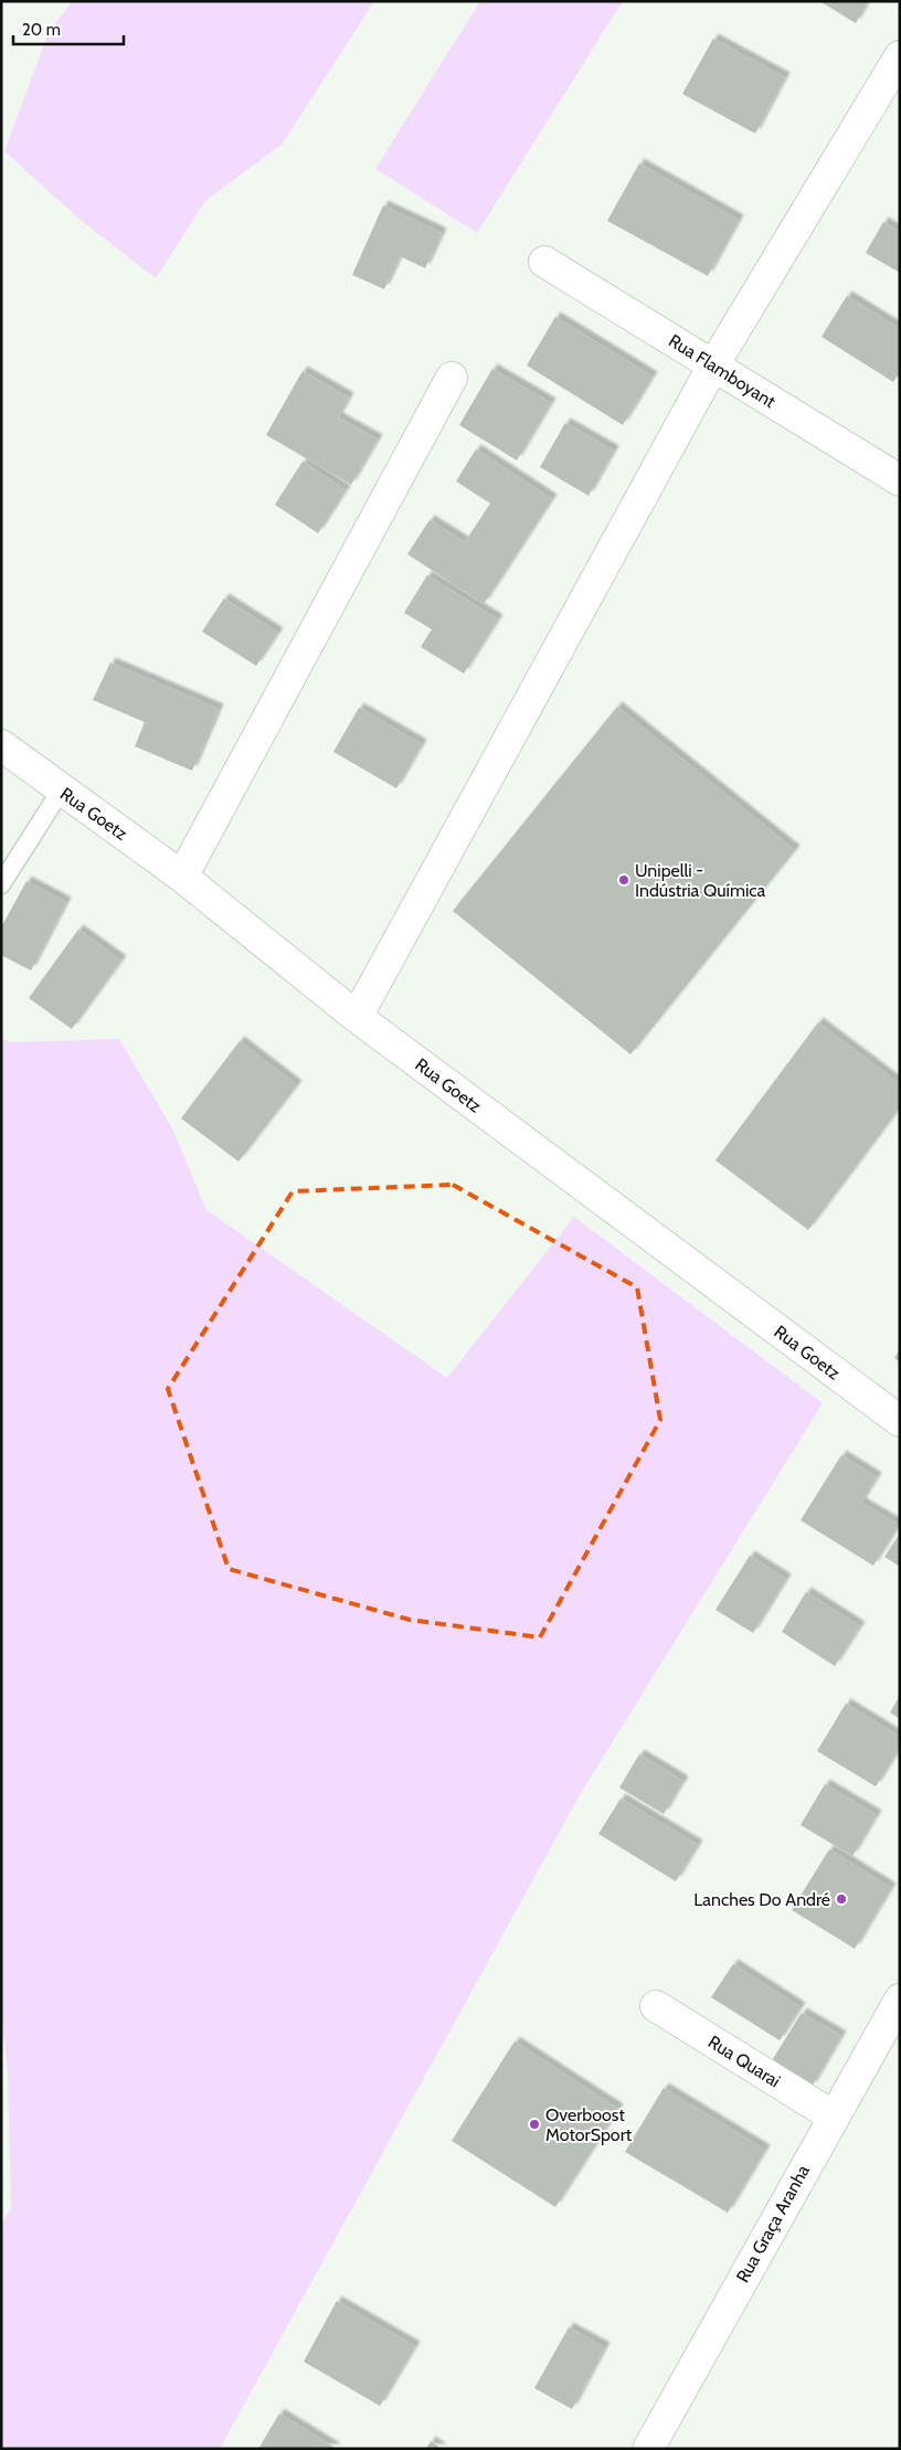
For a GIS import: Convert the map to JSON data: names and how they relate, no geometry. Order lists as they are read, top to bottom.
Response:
{
  "streets": {
    "street": [
      "Rua Flamboyant",
      "Rua Goetz",
      "Rua Quarai",
      "Rua Graça Aranha"
    ]
  },
  "crossings": [
    ["Rua Quarai", "Rua Graça Aranha"]
  ],
  "places": ["Unipelli - Indústria Química", "Lanches Do André", "Overboost MotorSport"],
  "scale_bar": "20 m"
}
